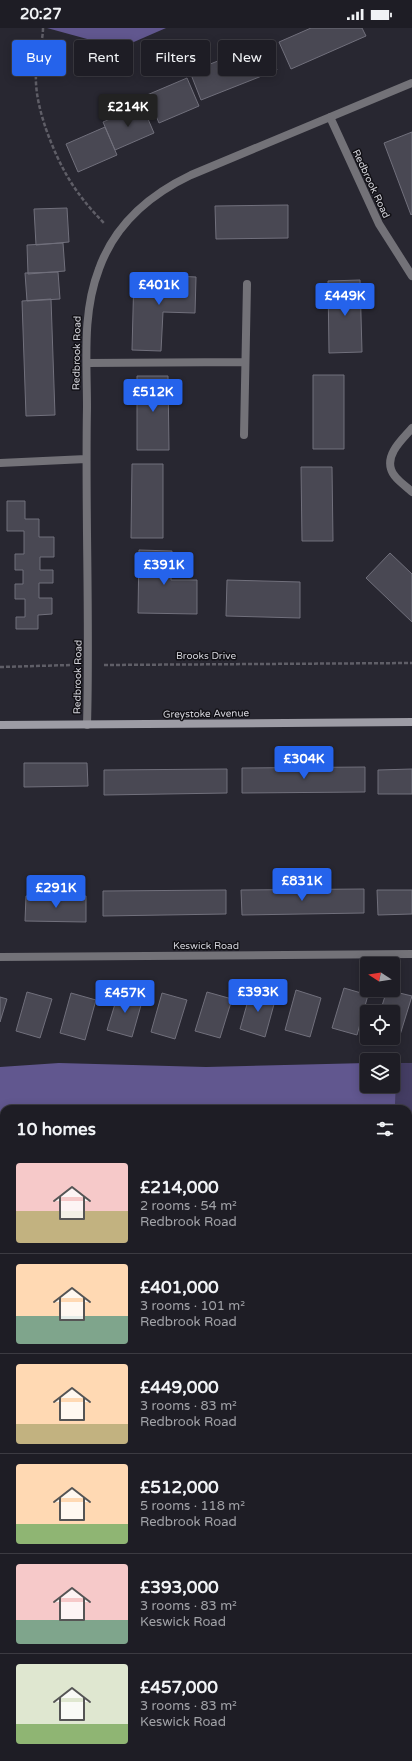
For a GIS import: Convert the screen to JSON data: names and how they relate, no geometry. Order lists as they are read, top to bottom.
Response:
{
  "streets": {
    "street": ["Redbrook Road", "Greystoke Avenue", "Keswick Road"],
    "path": ["Brooks Drive"]
  },
  "crossings": [
    ["Redbrook Road", "Brooks Drive"],
    ["Redbrook Road", "Greystoke Avenue"]
  ],
  "north": "left",
  "page": {
    "status": "20:27",
    "chip": [
      "Buy",
      "Rent",
      "Filters",
      "New"
    ],
    "price": [
      "£214K",
      "£401K",
      "£449K",
      "£512K",
      "£391K",
      "£304K",
      "£831K",
      "£291K",
      "£393K",
      "£457K"
    ],
    "heading": "10 homes",
    "list": [
      {
        "name": "£214,000",
        "note": "2 rooms · 54 m² · Redbrook Road"
      },
      {
        "name": "£401,000",
        "note": "3 rooms · 101 m² · Redbrook Road"
      },
      {
        "name": "£449,000",
        "note": "3 rooms · 83 m² · Redbrook Road"
      },
      {
        "name": "£512,000",
        "note": "5 rooms · 118 m² · Redbrook Road"
      },
      {
        "name": "£393,000",
        "note": "3 rooms · 83 m² · Keswick Road"
      },
      {
        "name": "£457,000",
        "note": "3 rooms · 83 m² · Keswick Road"
      }
    ]
  }
}
